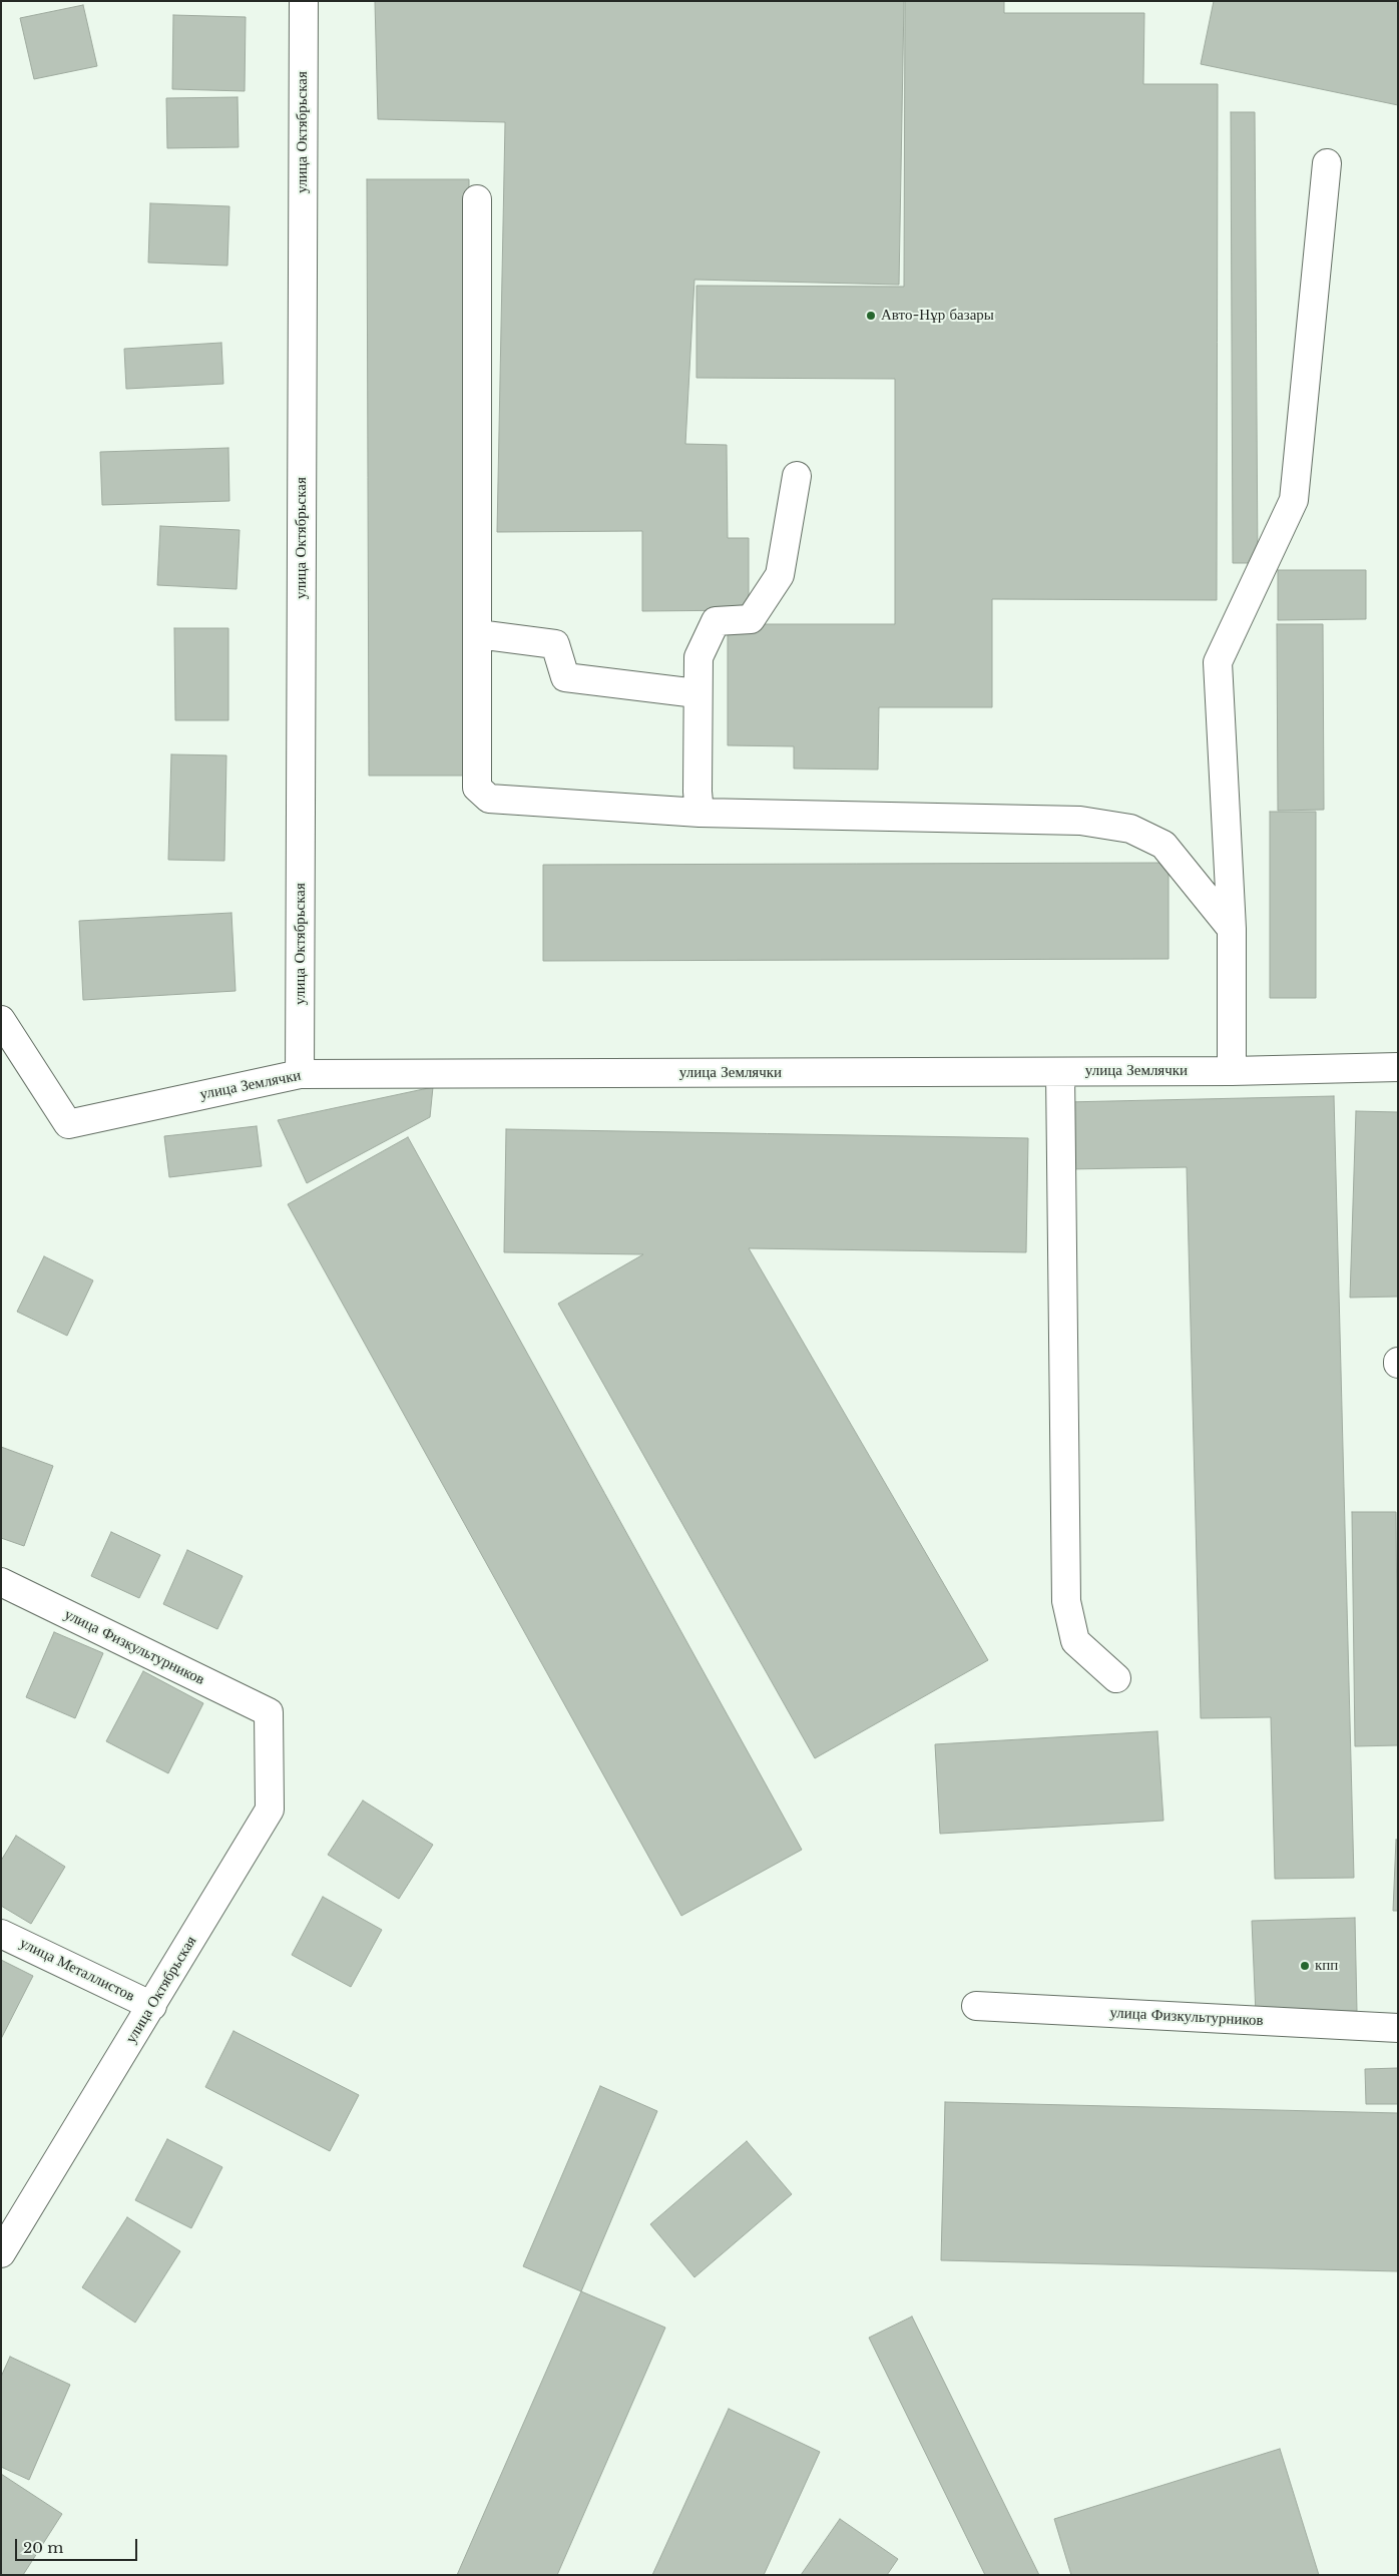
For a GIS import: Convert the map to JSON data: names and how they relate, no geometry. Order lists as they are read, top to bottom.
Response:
{
  "streets": {
    "street": [
      "улица Октябрьская",
      "улица Землячки",
      "улица Физкультурников",
      "улица Металлистов"
    ]
  },
  "crossings": [
    ["улица Октябрьская", "улица Землячки"],
    ["улица Октябрьская", "улица Физкультурников"],
    ["улица Октябрьская", "улица Металлистов"]
  ],
  "places": ["Авто-Нұр базары", "кпп"],
  "scale_bar": "20 m"
}
